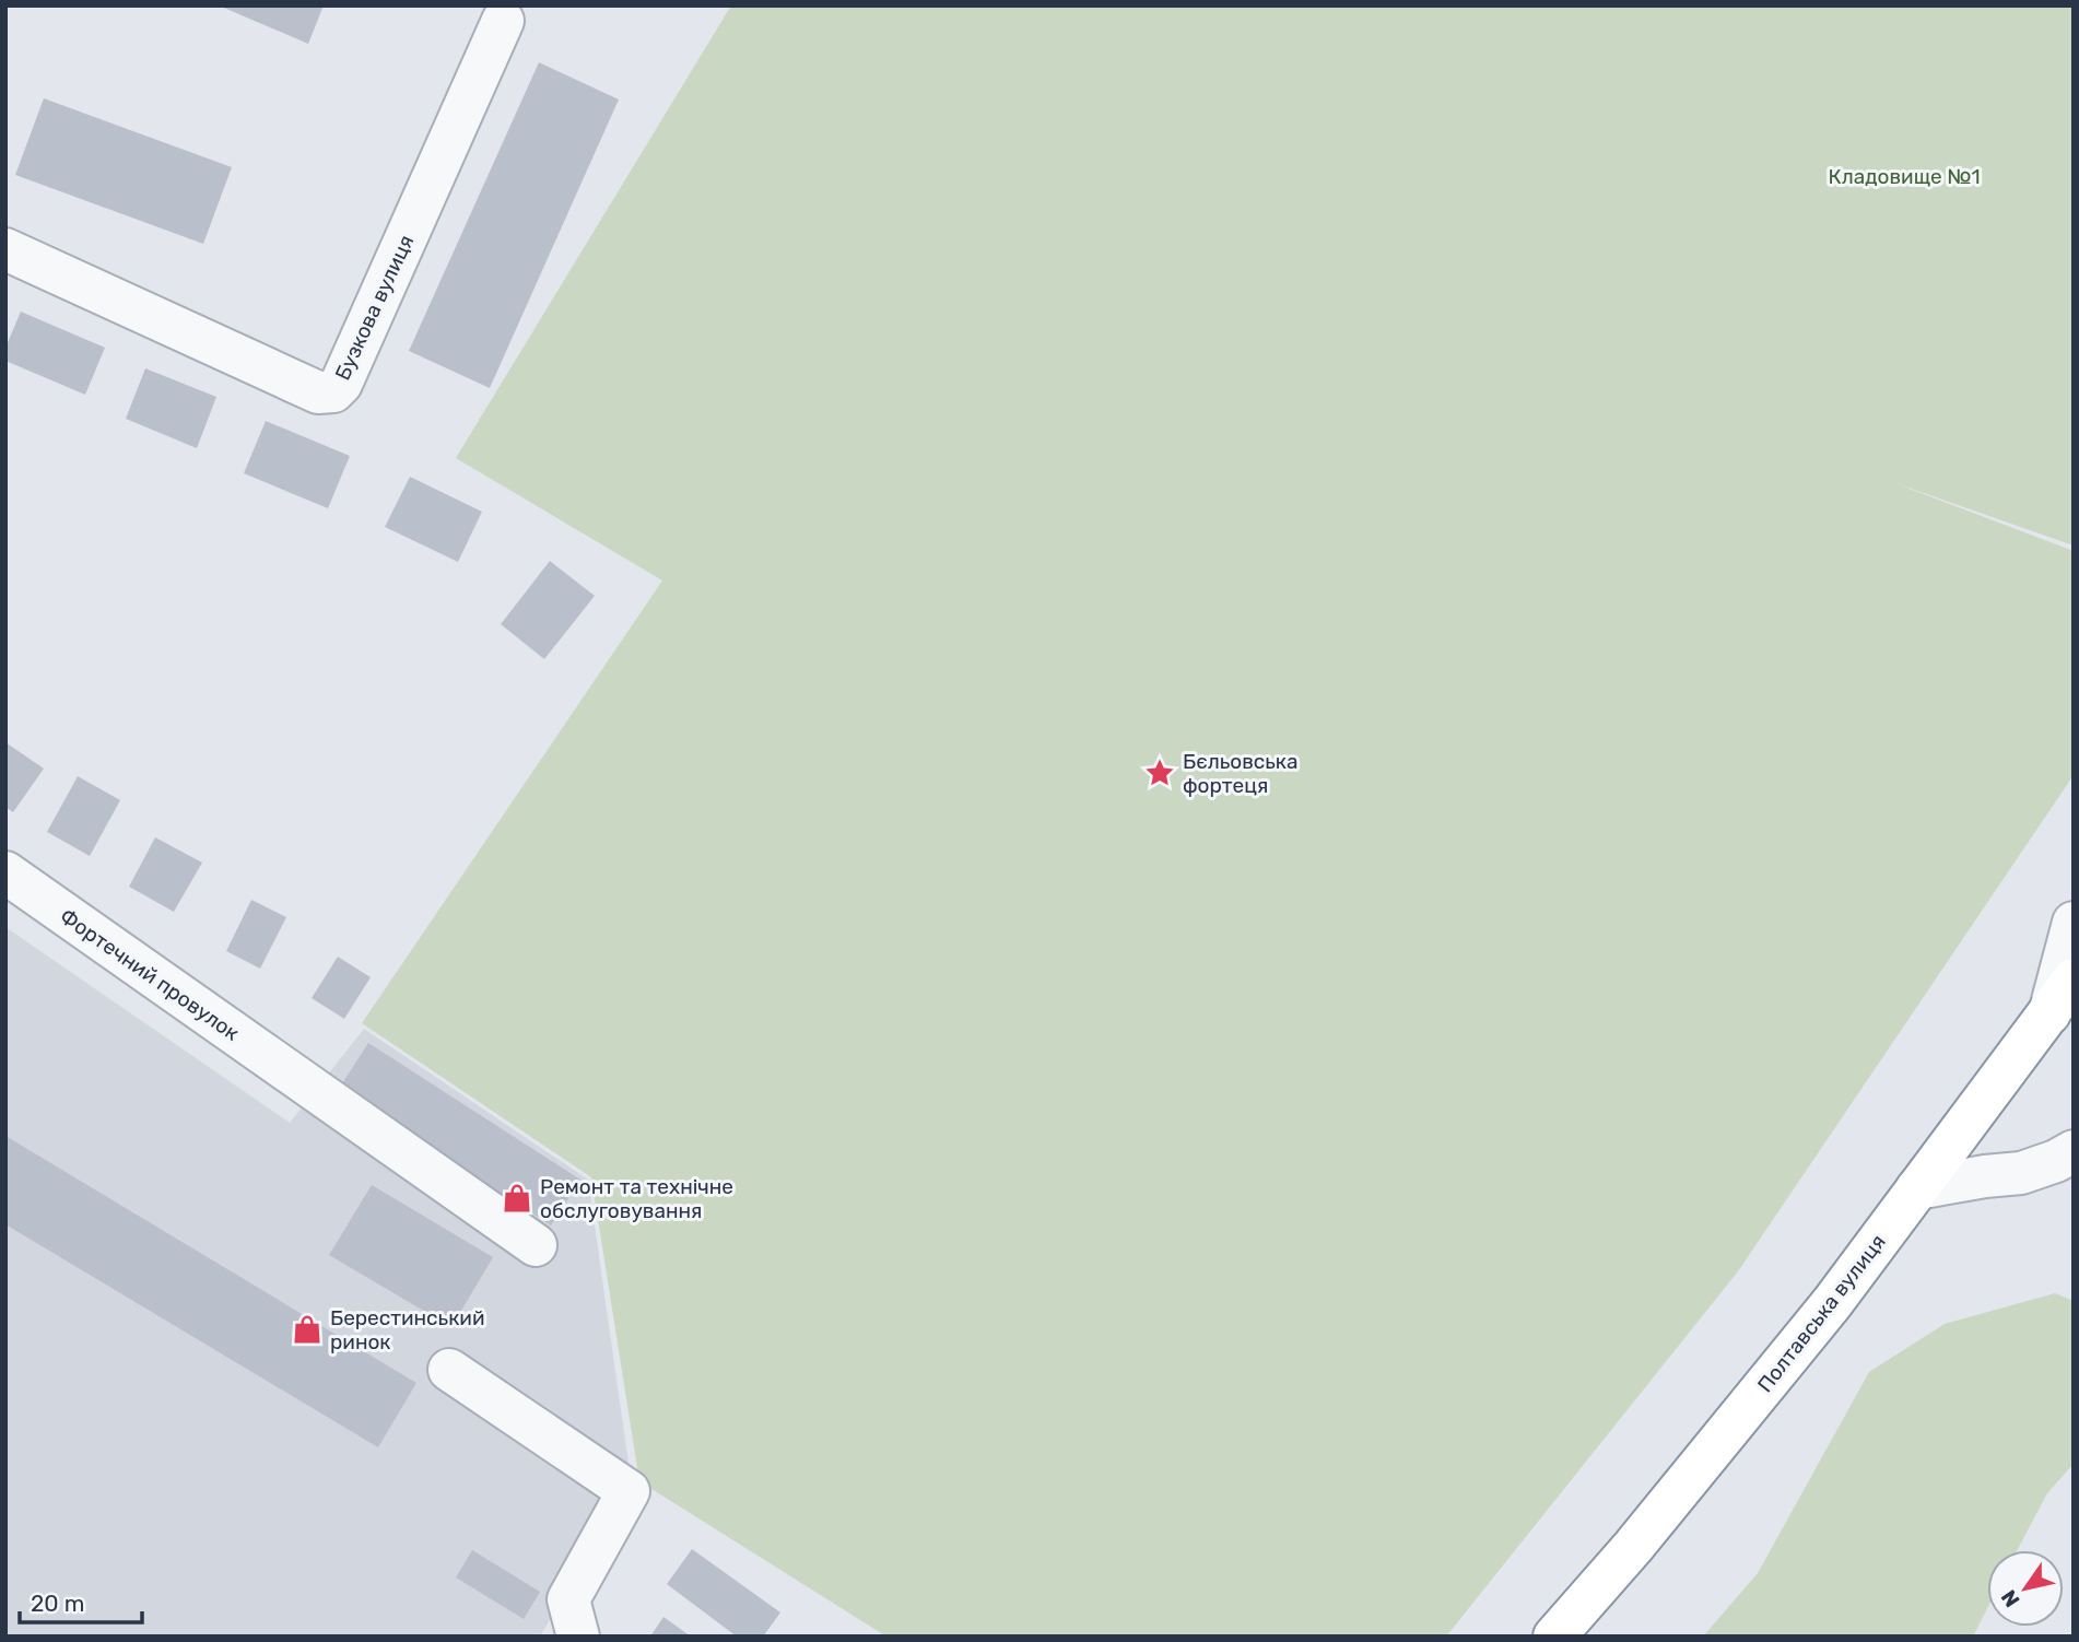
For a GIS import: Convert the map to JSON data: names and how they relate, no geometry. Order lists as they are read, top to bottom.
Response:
{
  "streets": {
    "highway": ["Полтавська вулиця"],
    "street": ["Бузкова вулиця", "Фортечний провулок"]
  },
  "parks": ["Кладовище №1"],
  "places": {
    "place": ["Бєльовська фортеця"],
    "shop": ["Ремонт та технічне обслуговування", "Берестинський ринок"]
  },
  "scale_bar": "20 m",
  "north": "bottom left"
}
